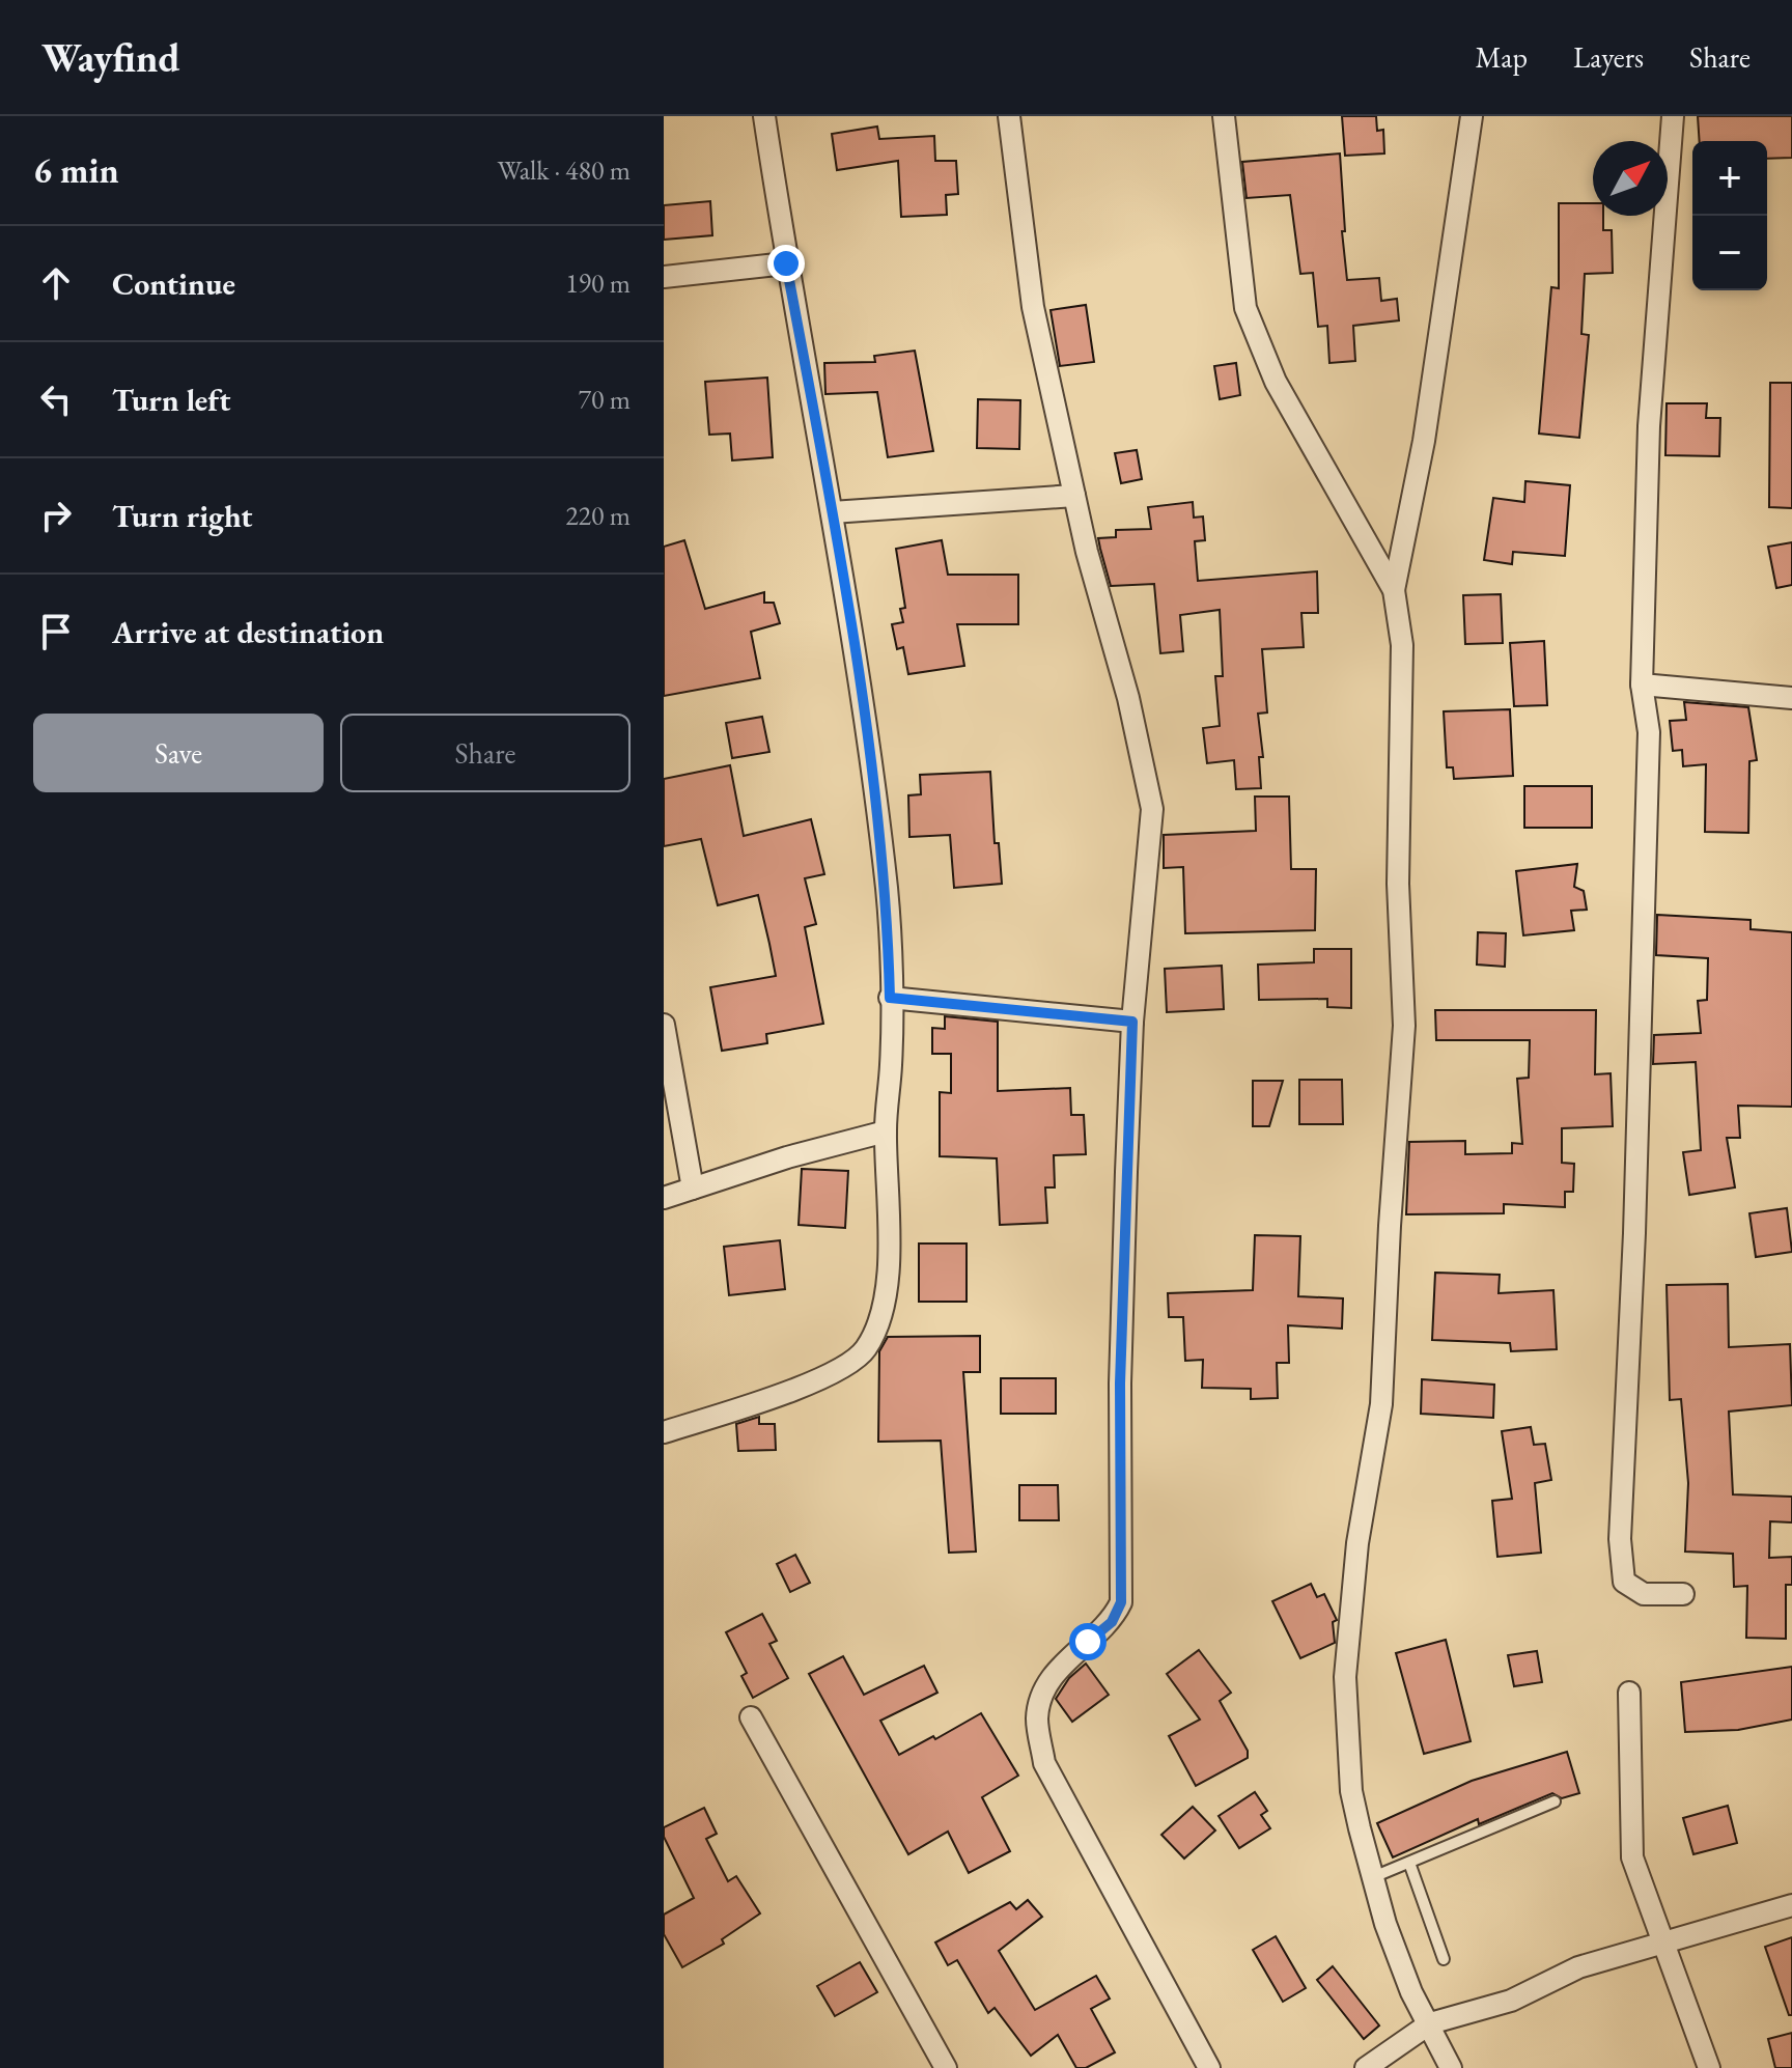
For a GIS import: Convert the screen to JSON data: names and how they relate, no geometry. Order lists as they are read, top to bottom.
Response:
{
  "north": "top right",
  "page": {
    "header": "Wayfind",
    "nav": ["Map", "Layers", "Share"],
    "heading": ["6 min", "Walk · 480 m"],
    "map_buttons": ["+", "−"],
    "list": [
      ["Continue", "190 m"],
      ["Turn left", "70 m"],
      ["Turn right", "220 m"],
      "Arrive at destination"
    ],
    "buttons": ["Save", "Share"]
  }
}
